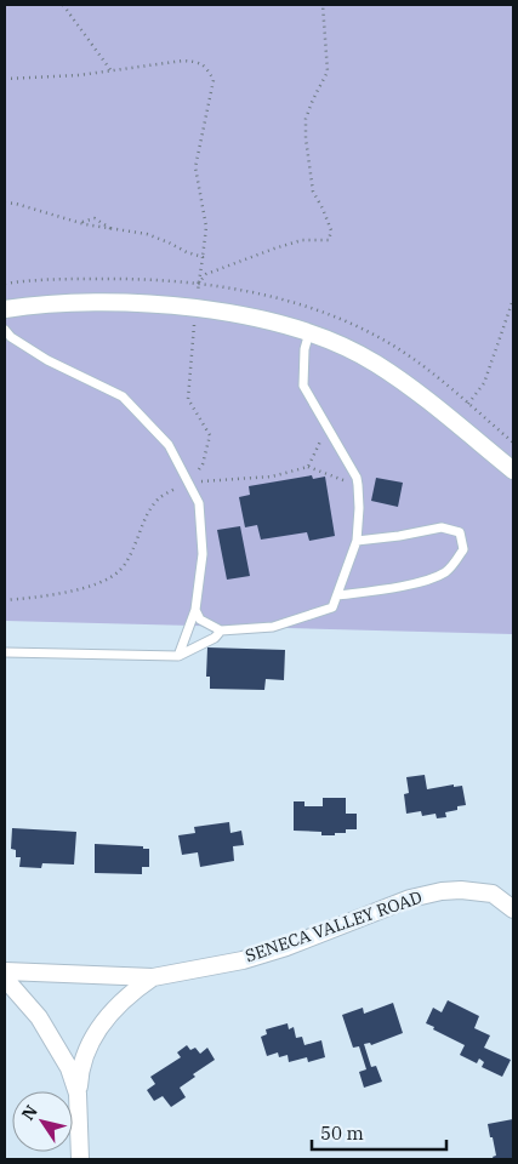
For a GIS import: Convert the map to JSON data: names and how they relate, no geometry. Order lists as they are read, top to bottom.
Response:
{
  "streets": {
    "street": ["SENECA VALLEY ROAD"]
  },
  "scale_bar": "50 m",
  "north": "top left"
}
